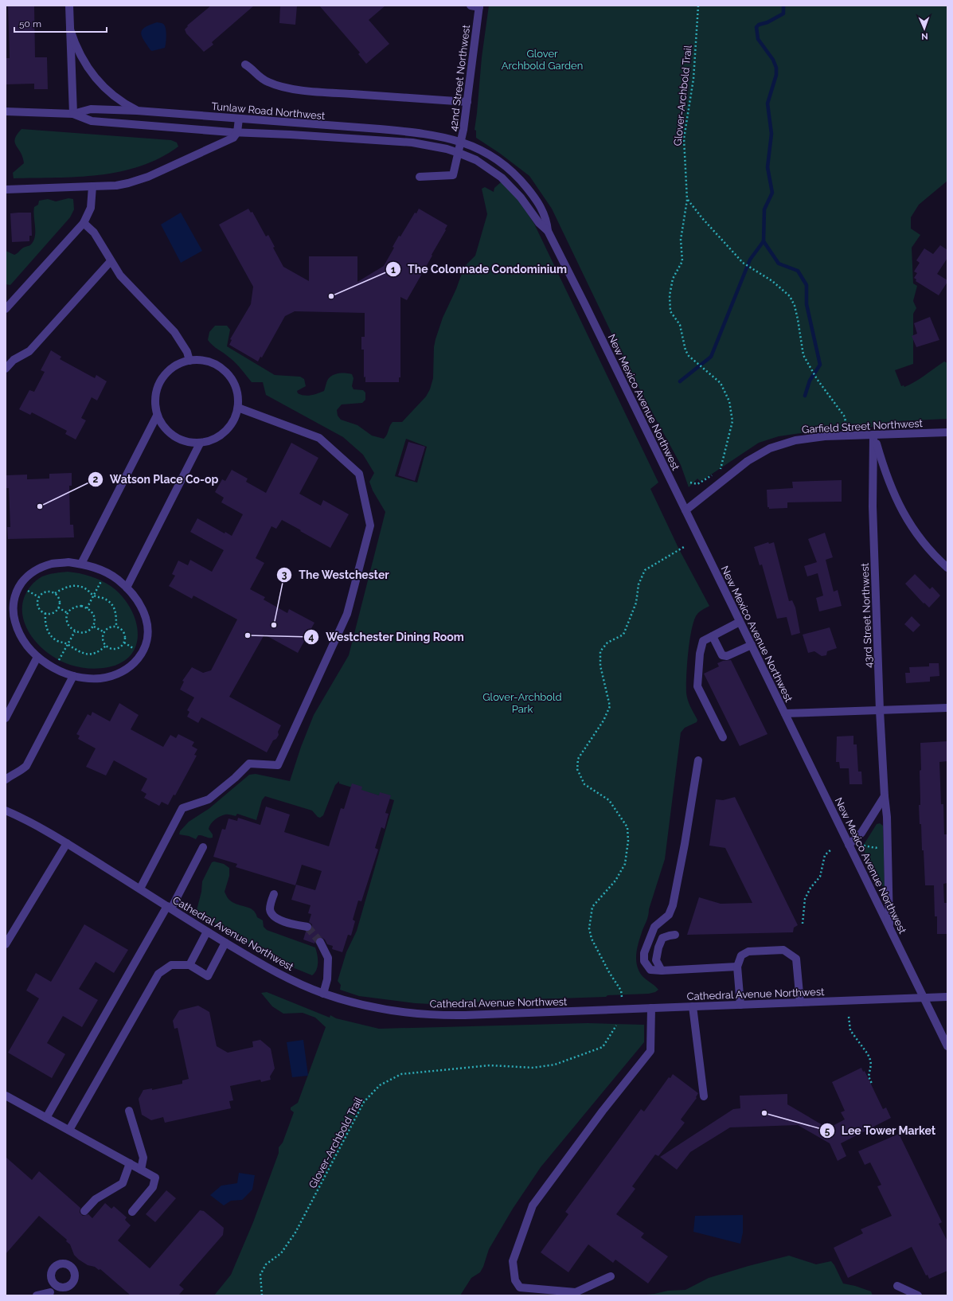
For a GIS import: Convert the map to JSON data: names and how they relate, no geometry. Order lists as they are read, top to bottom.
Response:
{
  "streets": {
    "street": [
      "42nd Street Northwest",
      "Tunlaw Road Northwest",
      "New Mexico Avenue Northwest",
      "Garfield Street Northwest",
      "43rd Street Northwest",
      "Cathedral Avenue Northwest"
    ],
    "path": ["Glover-Archbold Trail"]
  },
  "crossings": [
    ["42nd Street Northwest", "Tunlaw Road Northwest"],
    ["42nd Street Northwest", "New Mexico Avenue Northwest"],
    ["Tunlaw Road Northwest", "New Mexico Avenue Northwest"],
    ["New Mexico Avenue Northwest", "Garfield Street Northwest"],
    ["New Mexico Avenue Northwest", "43rd Street Northwest"],
    ["New Mexico Avenue Northwest", "Cathedral Avenue Northwest"],
    ["Garfield Street Northwest", "43rd Street Northwest"]
  ],
  "parks": ["Glover Archbold Garden", "Glover-Archbold Park"],
  "places": [
    "The Colonnade Condominium",
    "Watson Place Co-op",
    "The Westchester",
    "Westchester Dining Room",
    "Lee Tower Market"
  ],
  "scale_bar": "50 m",
  "north": "bottom"
}
